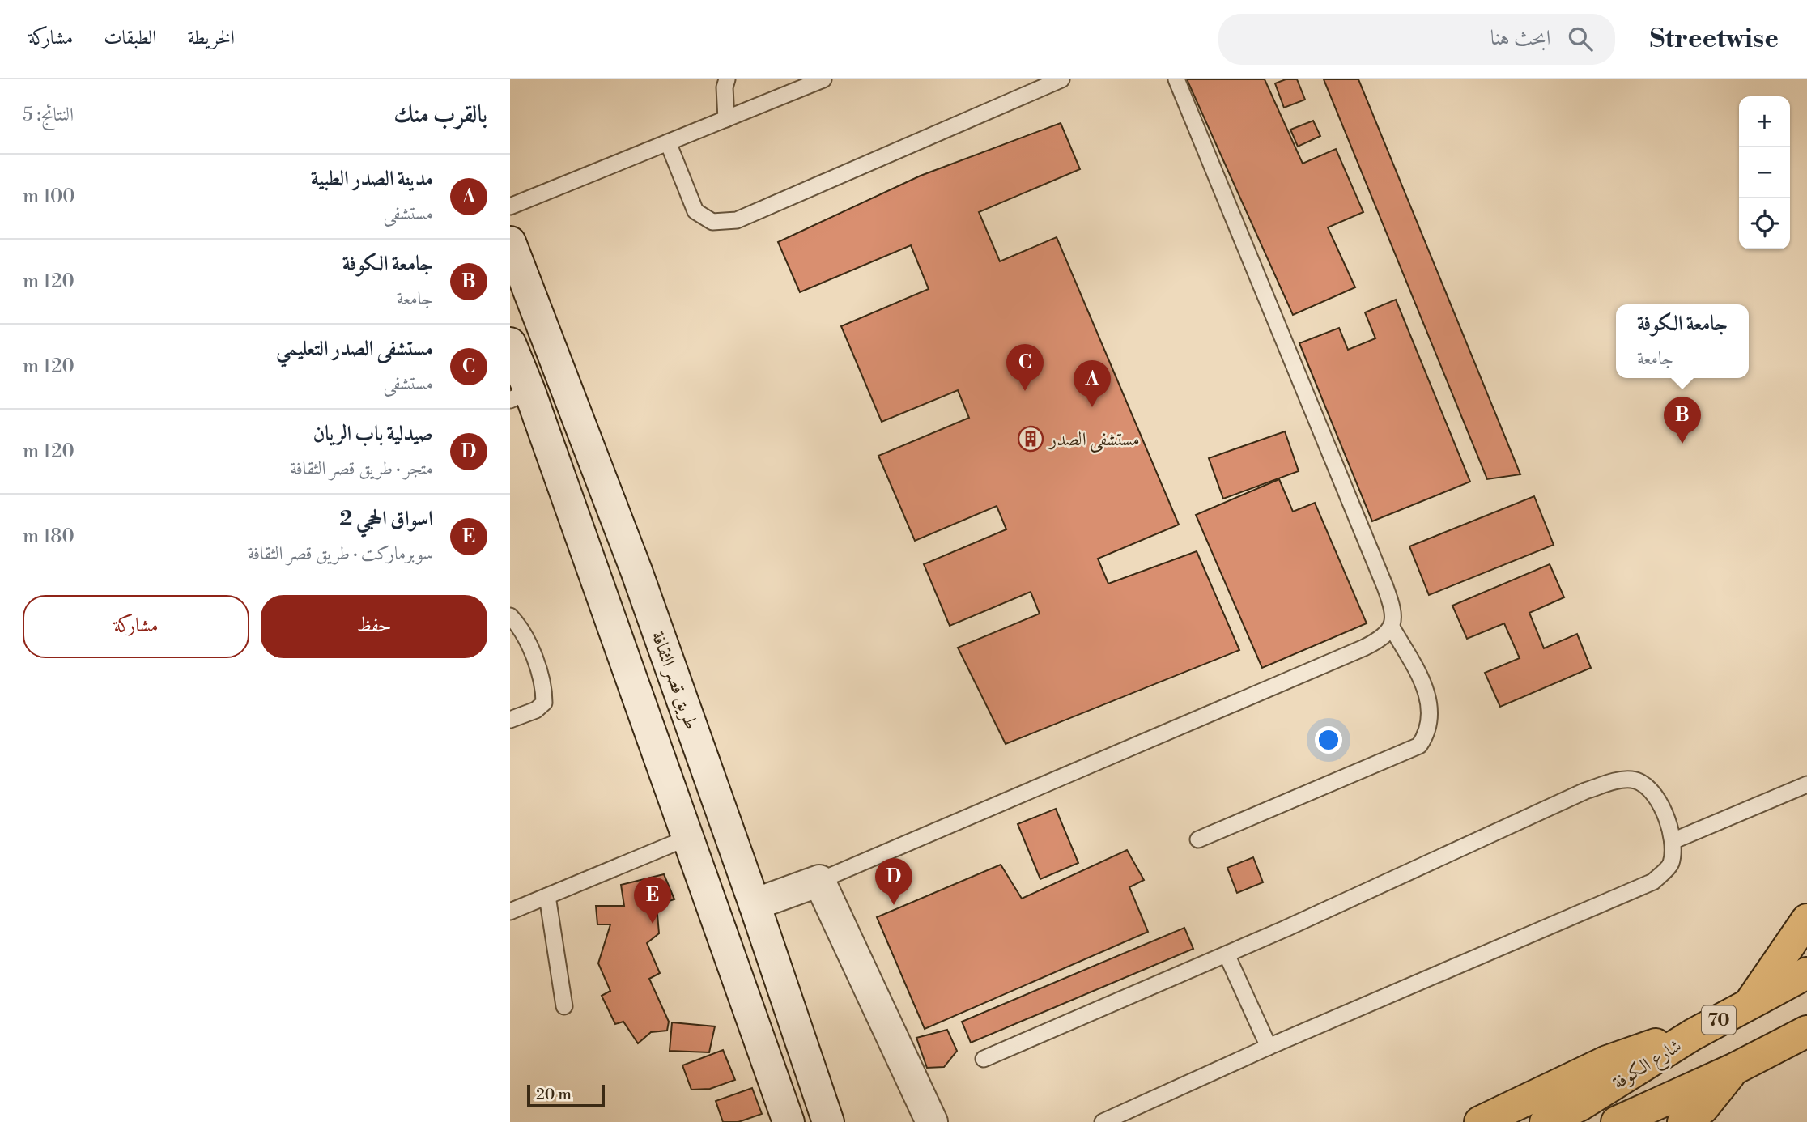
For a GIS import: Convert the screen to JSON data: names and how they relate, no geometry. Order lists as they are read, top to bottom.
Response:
{
  "streets": {
    "highway": ["70", "شارع الكوفة"],
    "street": ["طريق قصر الثقافة"]
  },
  "places": {
    "building": ["مستشفى الصدر"]
  },
  "scale_bar": "20 m",
  "page": {
    "header": "Streetwise",
    "search": "ابحث هنا",
    "nav": ["الخريطة", "الطبقات", "مشاركة"],
    "heading": ["بالقرب منك", "النتائج: 5"],
    "map_buttons": ["+", "−"],
    "list": [
      {
        "mark": "A",
        "name": "مدينة الصدر الطبية",
        "note": "مستشفى",
        "value": "100 m"
      },
      {
        "mark": "B",
        "name": "جامعة الكوفة",
        "note": "جامعة",
        "value": "120 m"
      },
      {
        "mark": "C",
        "name": "مستشفى الصدر التعليمي",
        "note": "مستشفى",
        "value": "120 m"
      },
      {
        "mark": "D",
        "name": "صيدلية باب الريان",
        "note": "متجر · طريق قصر الثقافة",
        "value": "120 m"
      },
      {
        "mark": "E",
        "name": "اسواق الحجي 2",
        "note": "سوبرماركت · طريق قصر الثقافة",
        "value": "180 m"
      }
    ],
    "popup": ["جامعة الكوفة", "جامعة"],
    "pins": [
      "C",
      "A",
      "B",
      "D",
      "E"
    ],
    "buttons": ["حفظ", "مشاركة"],
    "scale": "20 m"
  }
}
